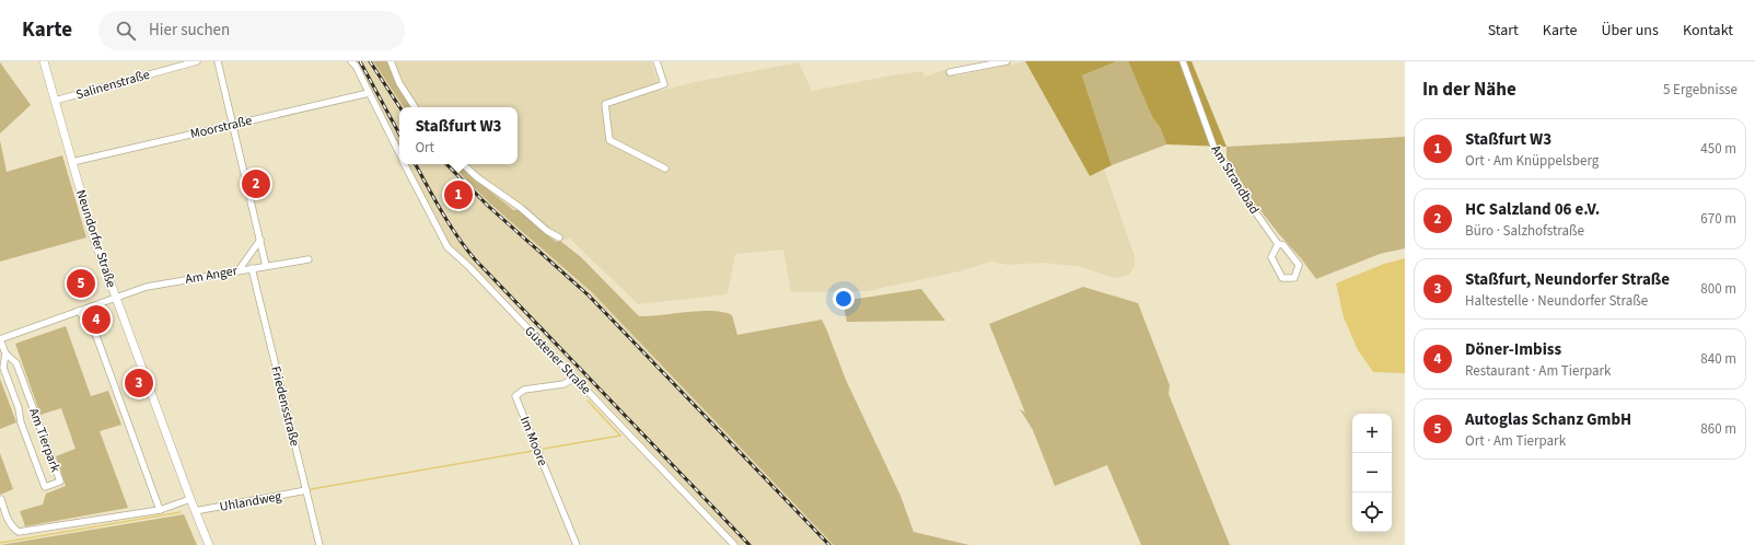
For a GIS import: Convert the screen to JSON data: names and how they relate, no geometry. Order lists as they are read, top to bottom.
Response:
{
  "streets": {
    "main road": ["Neundorfer Straße"],
    "street": [
      "Salinenstraße",
      "Moorstraße",
      "Am Strandbad",
      "Am Anger",
      "Güstener Straße",
      "Friedensstraße",
      "Am Tierpark",
      "Im Moore",
      "Uhlandweg"
    ]
  },
  "crossings": [
    ["Salinenstraße", "Neundorfer Straße"],
    ["Moorstraße", "Neundorfer Straße"],
    ["Moorstraße", "Güstener Straße"],
    ["Neundorfer Straße", "Am Anger"],
    ["Neundorfer Straße", "Am Tierpark"],
    ["Neundorfer Straße", "Uhlandweg"],
    ["Am Anger", "Friedensstraße"],
    ["Am Anger", "Am Tierpark"],
    ["Güstener Straße", "Im Moore"],
    ["Friedensstraße", "Uhlandweg"]
  ],
  "page": {
    "header": "Karte",
    "search": "Hier suchen",
    "nav": [
      "Start",
      "Karte",
      "Über uns",
      "Kontakt"
    ],
    "heading": ["In der Nähe", "5 Ergebnisse"],
    "popup": ["Staßfurt W3", "Ort"],
    "list": [
      {
        "mark": "1",
        "name": "Staßfurt W3",
        "note": "Ort · Am Knüppelsberg",
        "value": "450 m"
      },
      {
        "mark": "2",
        "name": "HC Salzland 06 e.V.",
        "note": "Büro · Salzhofstraße",
        "value": "670 m"
      },
      {
        "mark": "3",
        "name": "Staßfurt, Neundorfer Straße",
        "note": "Haltestelle · Neundorfer Straße",
        "value": "800 m"
      },
      {
        "mark": "4",
        "name": "Döner-Imbiss",
        "note": "Restaurant · Am Tierpark",
        "value": "840 m"
      },
      {
        "mark": "5",
        "name": "Autoglas Schanz GmbH",
        "note": "Ort · Am Tierpark",
        "value": "860 m"
      }
    ],
    "pins": [
      "2",
      "1",
      "5",
      "4",
      "3"
    ],
    "map_buttons": ["+", "−"]
  }
}
